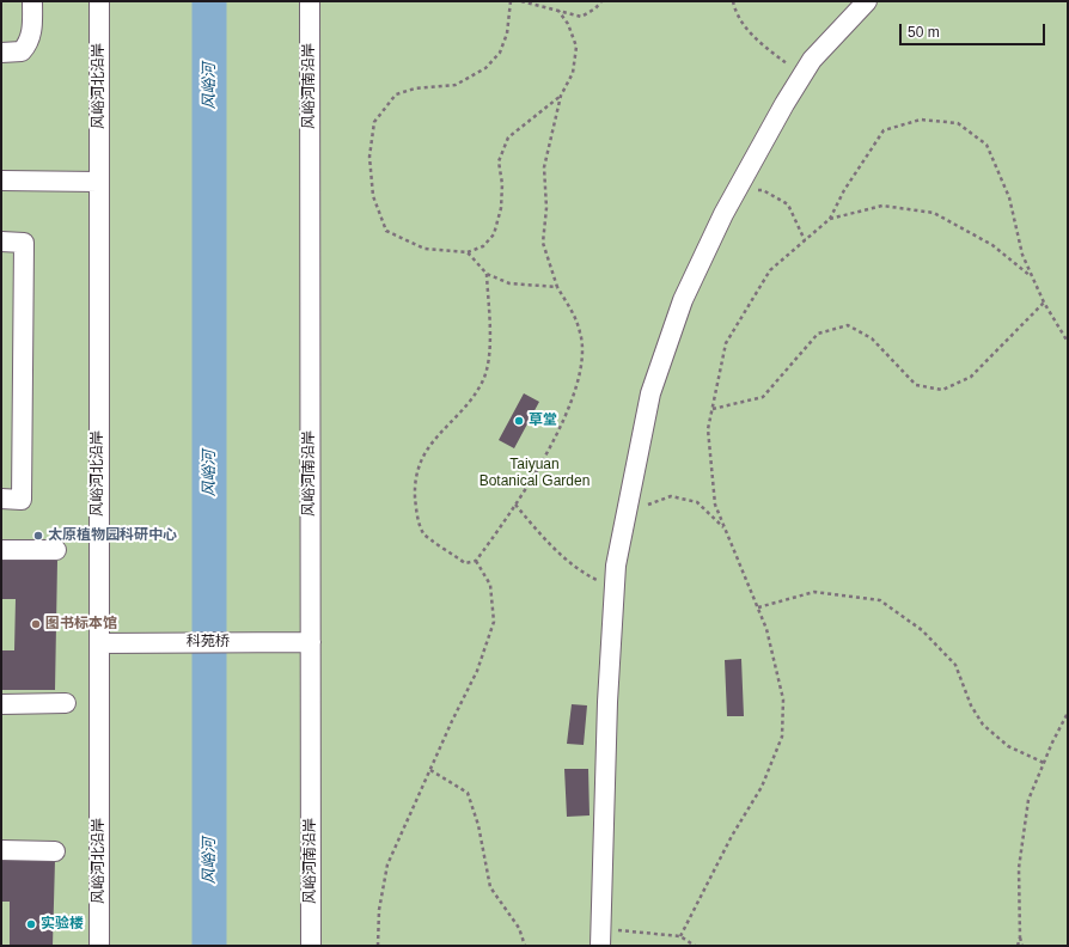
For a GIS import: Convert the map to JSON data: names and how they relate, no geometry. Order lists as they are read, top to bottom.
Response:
{
  "streets": {
    "street": ["风峪河北沿岸", "风峪河南沿岸", "科苑桥"]
  },
  "crossings": [
    ["风峪河北沿岸", "科苑桥"],
    ["风峪河南沿岸", "科苑桥"]
  ],
  "water": ["风峪河"],
  "parks": ["Taiyuan Botanical Garden"],
  "places": [
    "草堂",
    "太原植物园科研中心",
    "图书标本馆",
    "实验楼"
  ],
  "scale_bar": "50 m"
}
